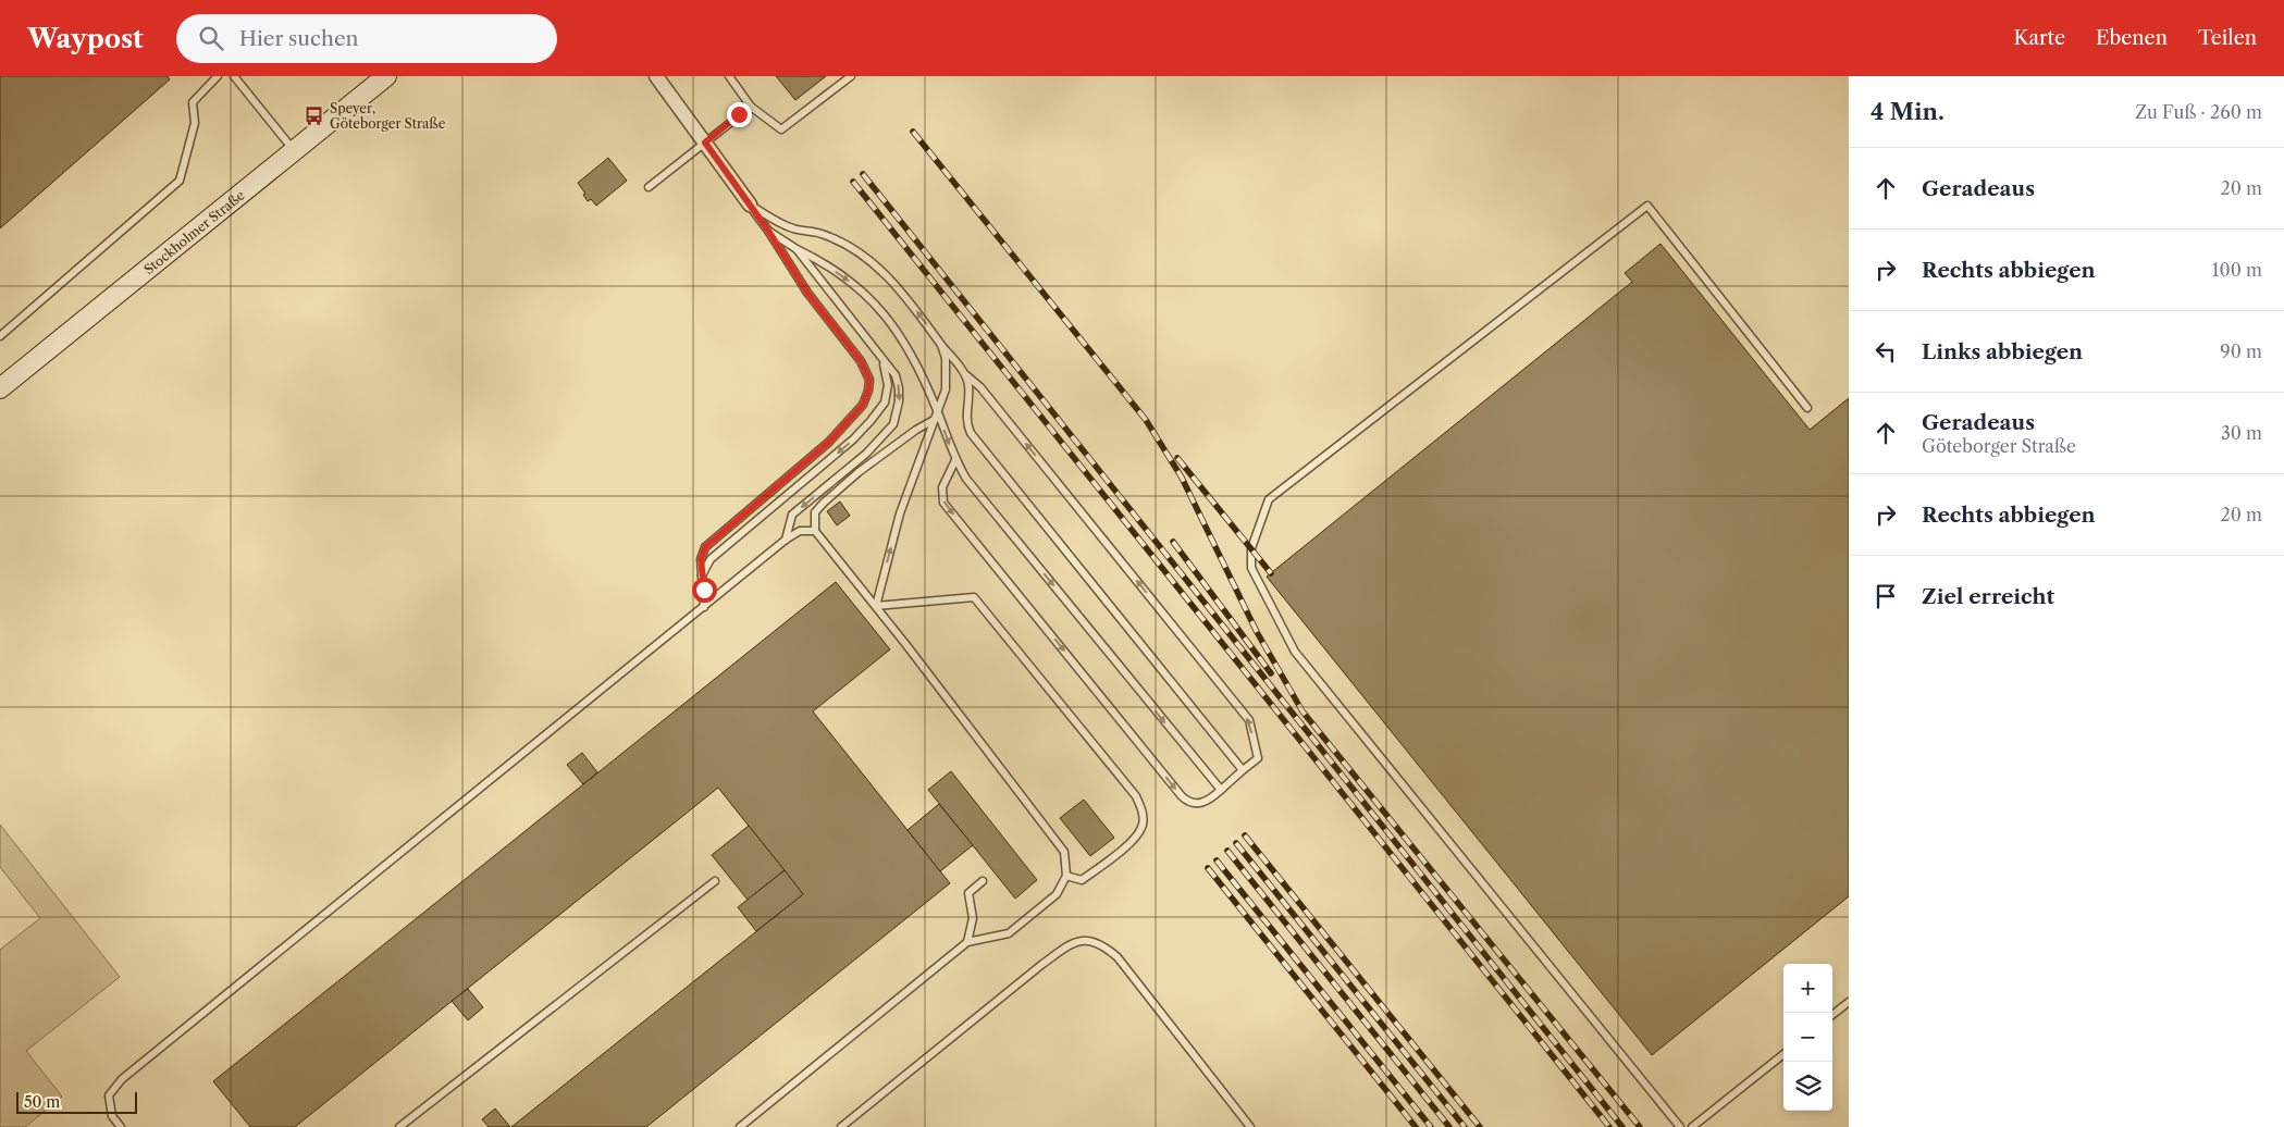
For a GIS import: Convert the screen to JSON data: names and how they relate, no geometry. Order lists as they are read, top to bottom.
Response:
{
  "streets": {
    "street": ["Stockholmer Straße"]
  },
  "places": {
    "bus stop": ["Speyer, Göteborger Straße"]
  },
  "scale_bar": "50 m",
  "page": {
    "header": "Waypost",
    "search": "Hier suchen",
    "nav": ["Karte", "Ebenen", "Teilen"],
    "heading": ["4 Min.", "Zu Fuß · 260 m"],
    "list": [
      ["Geradeaus", "20 m"],
      ["Rechts abbiegen", "100 m"],
      ["Links abbiegen", "90 m"],
      ["Geradeaus", "Göteborger Straße", "30 m"],
      ["Rechts abbiegen", "20 m"],
      "Ziel erreicht"
    ],
    "map_buttons": ["+", "−"],
    "scale": "50 m"
  }
}
